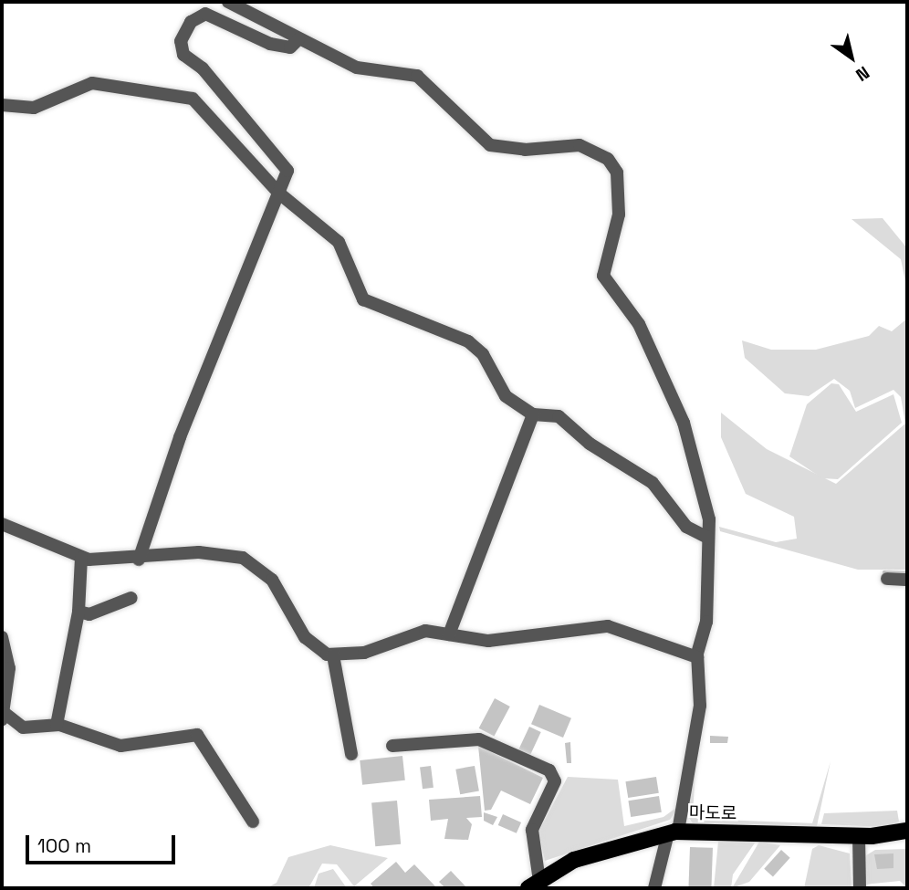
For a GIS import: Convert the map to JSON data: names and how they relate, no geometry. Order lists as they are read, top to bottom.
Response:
{
  "streets": {
    "main road": ["마도로"]
  },
  "scale_bar": "100 m",
  "north": "bottom right"
}
